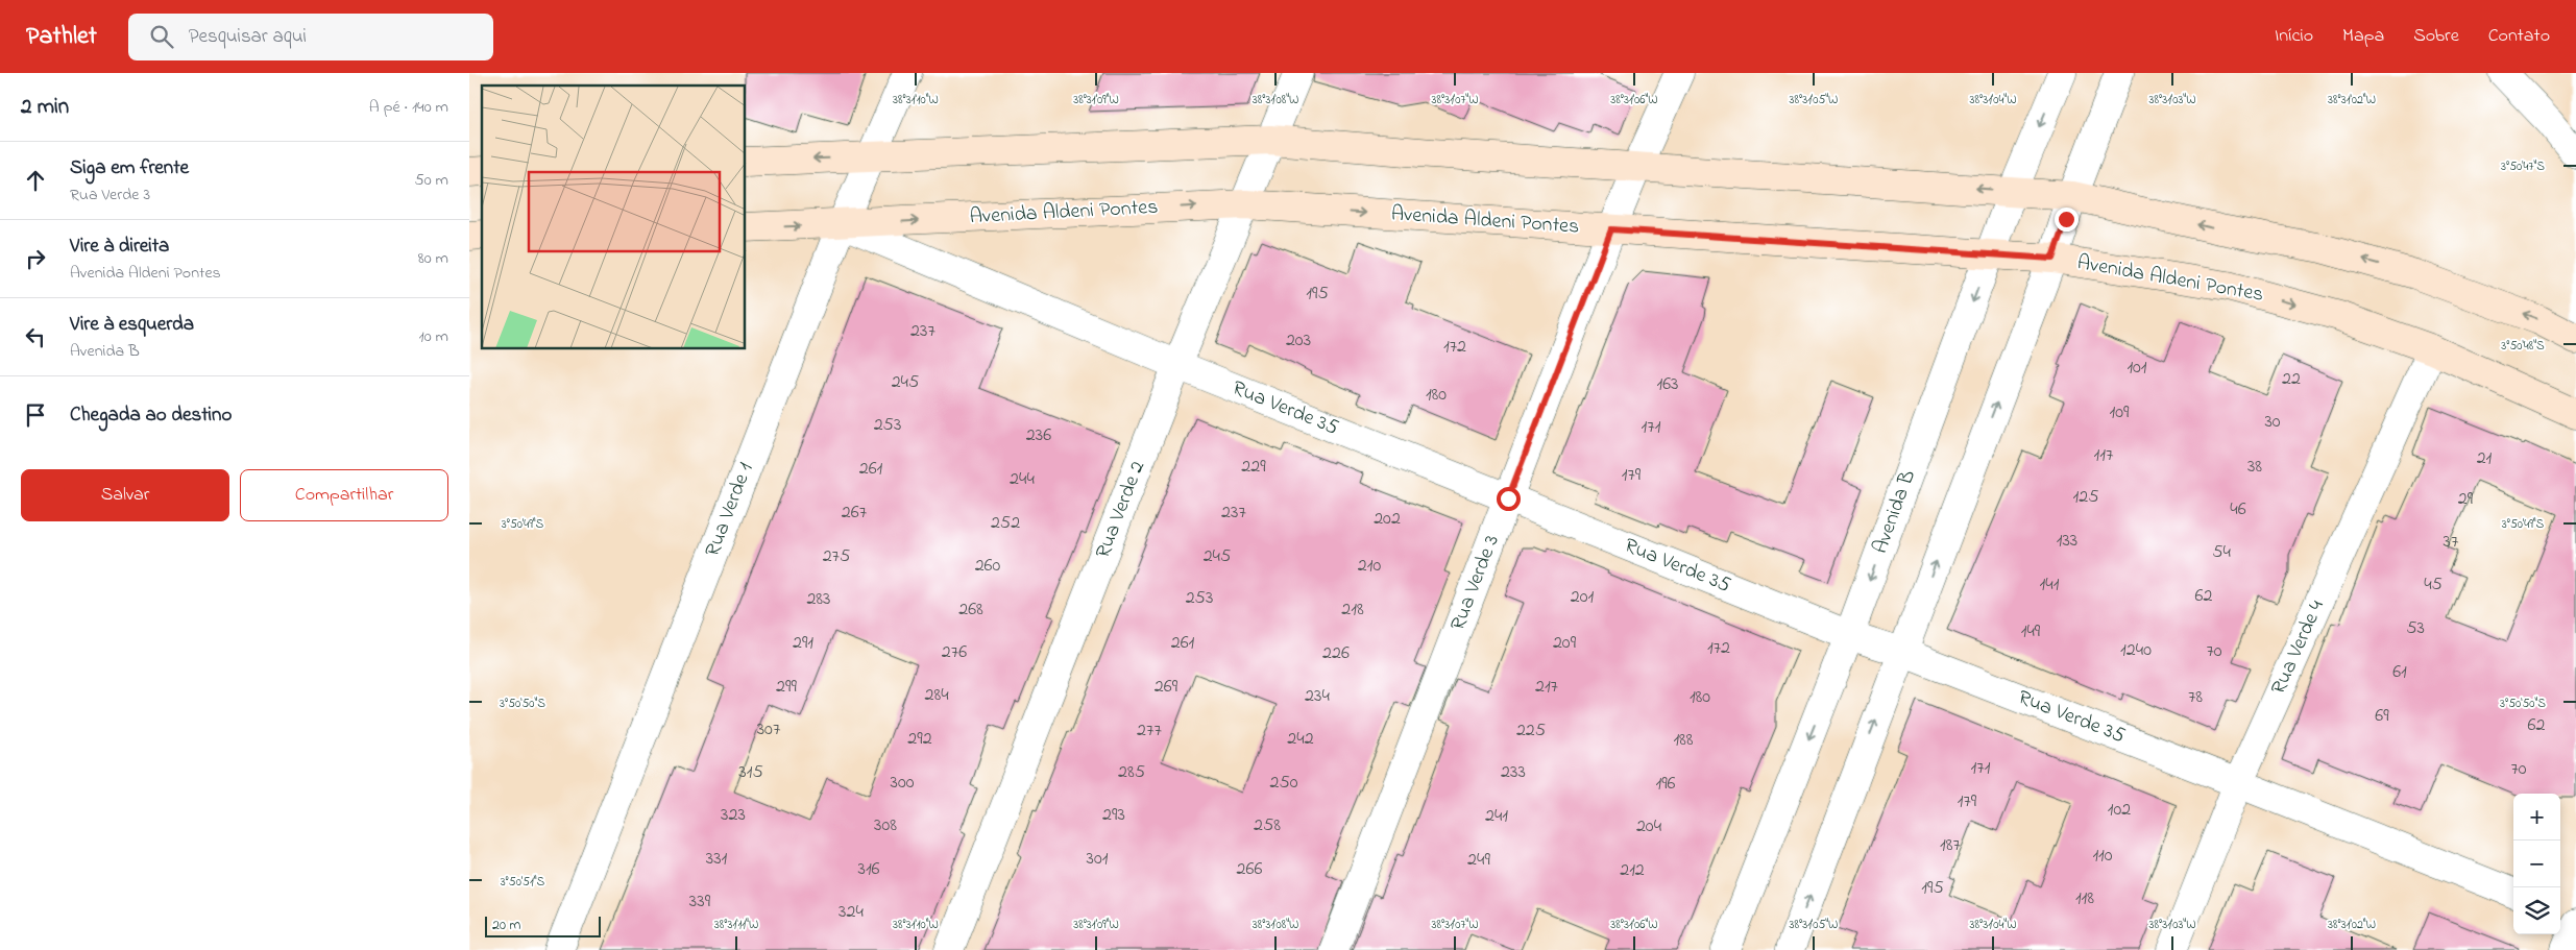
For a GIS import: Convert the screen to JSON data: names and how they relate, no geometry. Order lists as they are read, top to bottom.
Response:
{
  "streets": {
    "main road": ["Avenida Aldeni Pontes"],
    "street": [
      "Rua Verde 35",
      "Rua Verde 1",
      "Rua Verde 2",
      "Avenida B",
      "Rua Verde 3",
      "Rua Verde 4"
    ]
  },
  "crossings": [
    ["Avenida Aldeni Pontes", "Rua Verde 35"],
    ["Avenida Aldeni Pontes", "Rua Verde 1"],
    ["Avenida Aldeni Pontes", "Rua Verde 2"],
    ["Avenida Aldeni Pontes", "Avenida B"],
    ["Avenida Aldeni Pontes", "Rua Verde 3"],
    ["Avenida Aldeni Pontes", "Rua Verde 4"],
    ["Rua Verde 35", "Rua Verde 1"],
    ["Rua Verde 35", "Rua Verde 2"],
    ["Rua Verde 35", "Avenida B"],
    ["Rua Verde 35", "Rua Verde 3"],
    ["Rua Verde 35", "Rua Verde 4"]
  ],
  "house_numbers": [
    "195",
    "237",
    "203",
    "172",
    "101",
    "22",
    "245",
    "163",
    "180",
    "109",
    "30",
    "253",
    "171",
    "236",
    "117",
    "21",
    "229",
    "38",
    "261",
    "179",
    "244",
    "125",
    "29",
    "46",
    "267",
    "237",
    "202",
    "252",
    "133",
    "37",
    "54",
    "275",
    "245",
    "260",
    "210",
    "141",
    "45",
    "62",
    "201",
    "253",
    "283",
    "268",
    "218",
    "53",
    "149",
    "291",
    "261",
    "209",
    "172",
    "1240",
    "70",
    "276",
    "226",
    "61",
    "299",
    "269",
    "217",
    "284",
    "234",
    "180",
    "78",
    "69",
    "62",
    "307",
    "277",
    "225",
    "292",
    "242",
    "188",
    "171",
    "70",
    "315",
    "285",
    "233",
    "300",
    "250",
    "196",
    "179",
    "102",
    "323",
    "293",
    "241",
    "308",
    "258",
    "204",
    "187",
    "110",
    "331",
    "301",
    "249",
    "316",
    "266",
    "212",
    "195",
    "118",
    "339",
    "324"
  ],
  "scale_bar": "20 m",
  "page": {
    "header": "Pathlet",
    "search": "Pesquisar aqui",
    "nav": [
      "Início",
      "Mapa",
      "Sobre",
      "Contato"
    ],
    "heading": ["2 min", "A pé · 140 m"],
    "list": [
      ["Siga em frente", "Rua Verde 3", "50 m"],
      ["Vire à direita", "Avenida Aldeni Pontes", "80 m"],
      ["Vire à esquerda", "Avenida B", "10 m"],
      "Chegada ao destino"
    ],
    "buttons": ["Salvar", "Compartilhar"],
    "map_buttons": ["+", "−"],
    "scale": "20 m"
  },
  "coordinates": [
    "38°31'10\"W",
    "38°31'09\"W",
    "38°31'08\"W",
    "38°31'07\"W",
    "38°31'06\"W",
    "38°31'05\"W",
    "38°31'04\"W",
    "38°31'03\"W",
    "38°31'02\"W",
    "3°50'47\"S",
    "3°50'48\"S",
    "3°50'49\"S",
    "3°50'50\"S",
    "3°50'51\"S",
    "38°31'11\"W"
  ]
}
